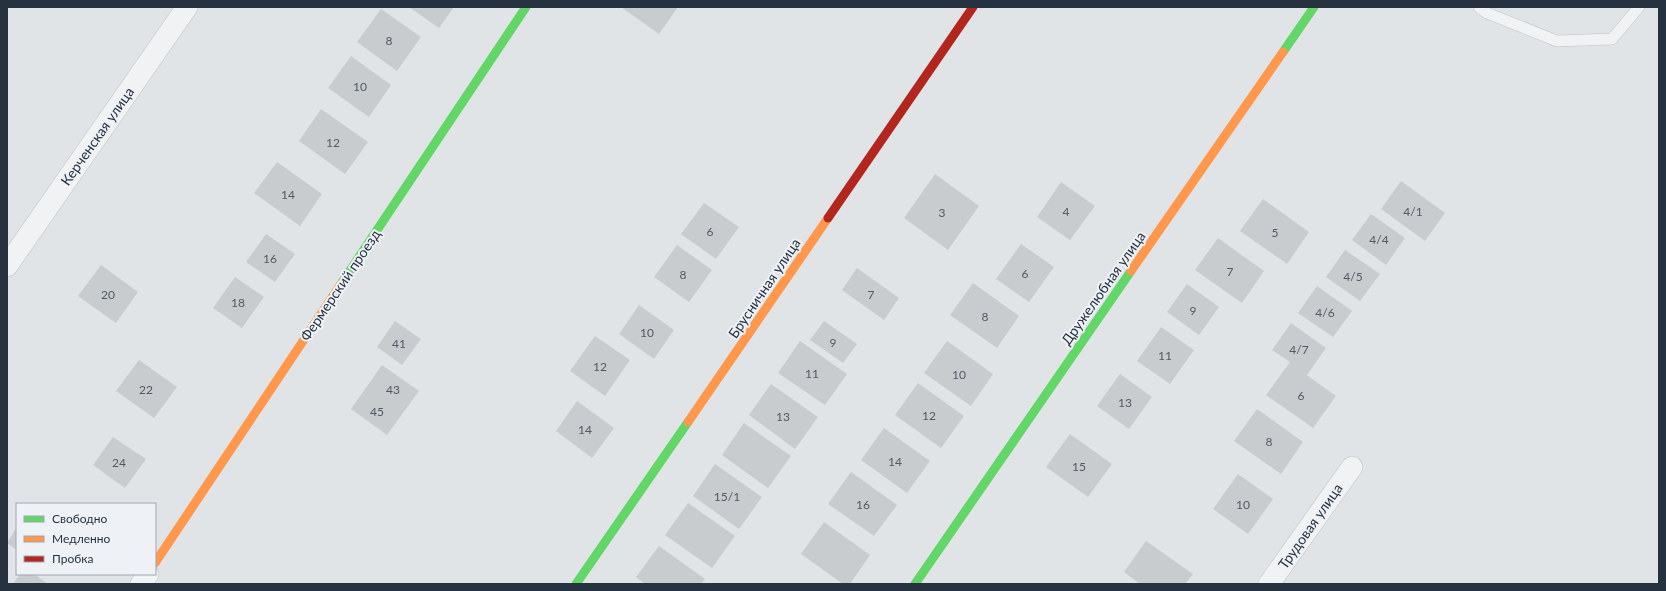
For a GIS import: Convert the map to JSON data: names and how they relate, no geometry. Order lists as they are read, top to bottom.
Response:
{
  "streets": {
    "street": [
      "Керченская улица",
      "Фермерский проезд",
      "Брусничная улица",
      "Дружелюбная улица",
      "Трудовая улица"
    ]
  },
  "house_numbers": [
    "8",
    "10",
    "12",
    "14",
    "4",
    "4/1",
    "3",
    "6",
    "5",
    "4/4",
    "16",
    "7",
    "6",
    "8",
    "4/5",
    "20",
    "7",
    "18",
    "9",
    "4/6",
    "8",
    "10",
    "9",
    "41",
    "4/7",
    "11",
    "12",
    "11",
    "10",
    "22",
    "43",
    "6",
    "13",
    "45",
    "12",
    "13",
    "14",
    "8",
    "14",
    "24",
    "15",
    "15/1",
    "16",
    "10"
  ],
  "legend": ["Свободно", "Медленно", "Пробка"]
}
